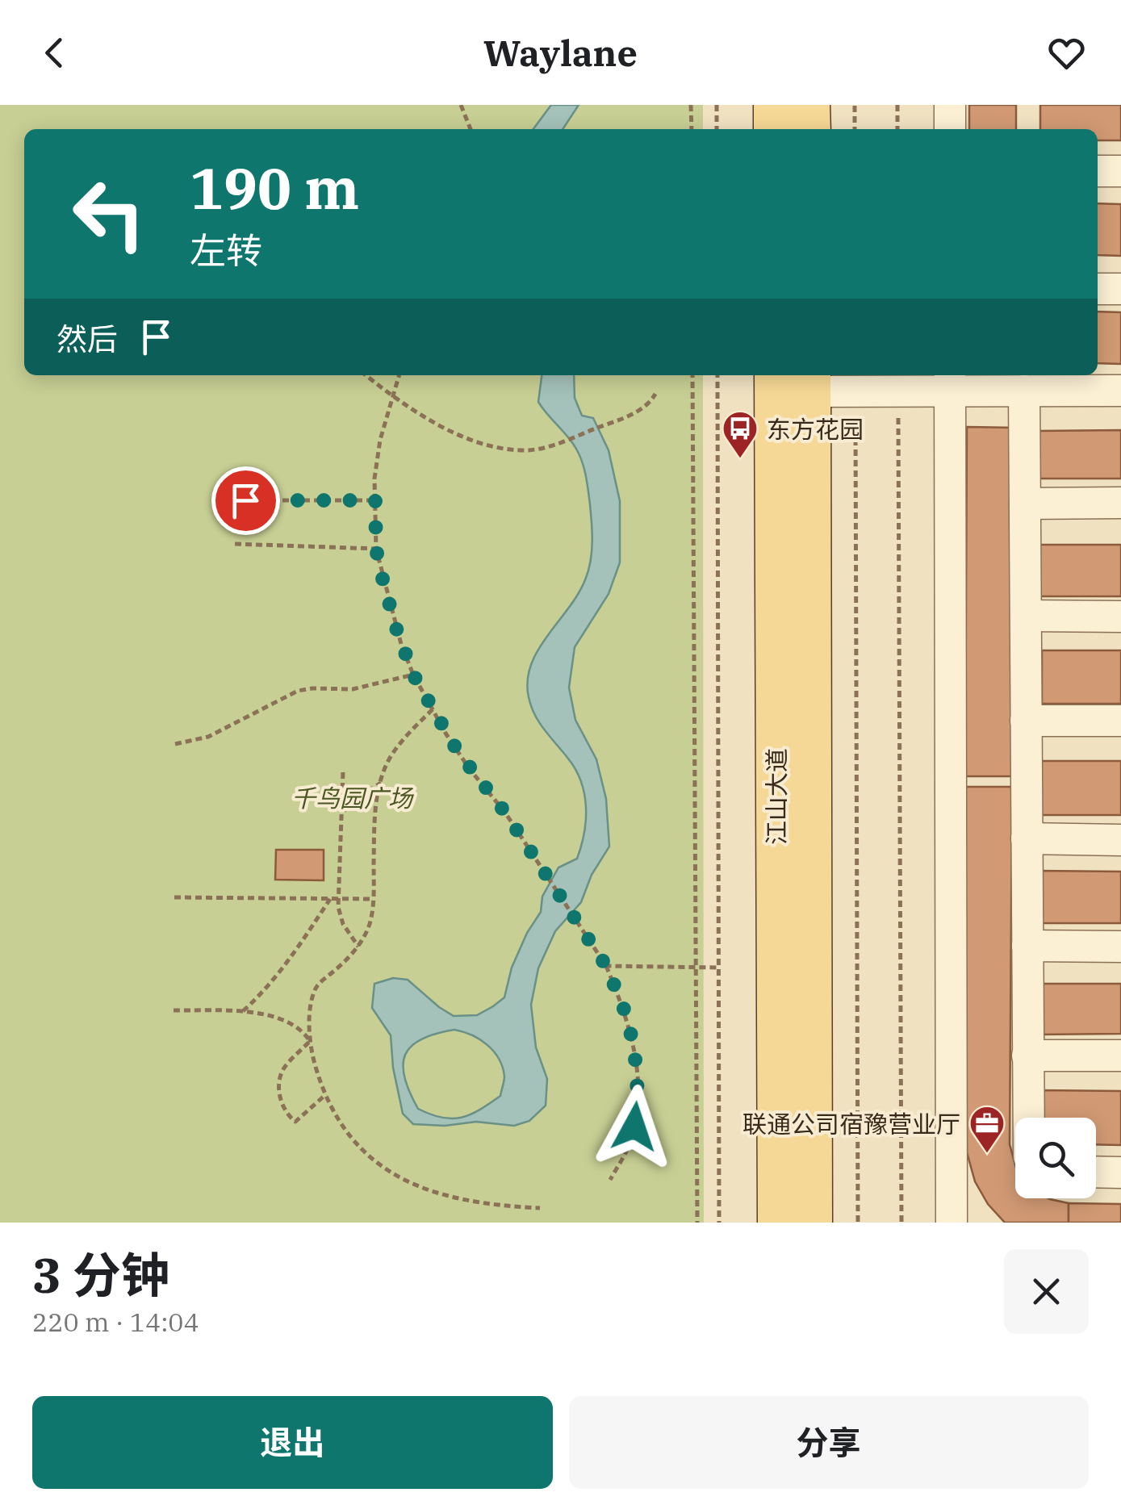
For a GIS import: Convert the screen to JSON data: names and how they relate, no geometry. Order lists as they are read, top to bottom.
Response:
{
  "streets": {
    "main road": ["江山大道"]
  },
  "parks": ["千鸟园广场"],
  "places": {
    "bus stop": ["东方花园"],
    "office": ["联通公司宿豫营业厅"]
  },
  "page": {
    "header": "Waylane",
    "turn": ["190 m", "左转"],
    "then": "然后",
    "heading": ["3 分钟", "220 m · 14:04"],
    "buttons": ["退出", "分享"]
  }
}
